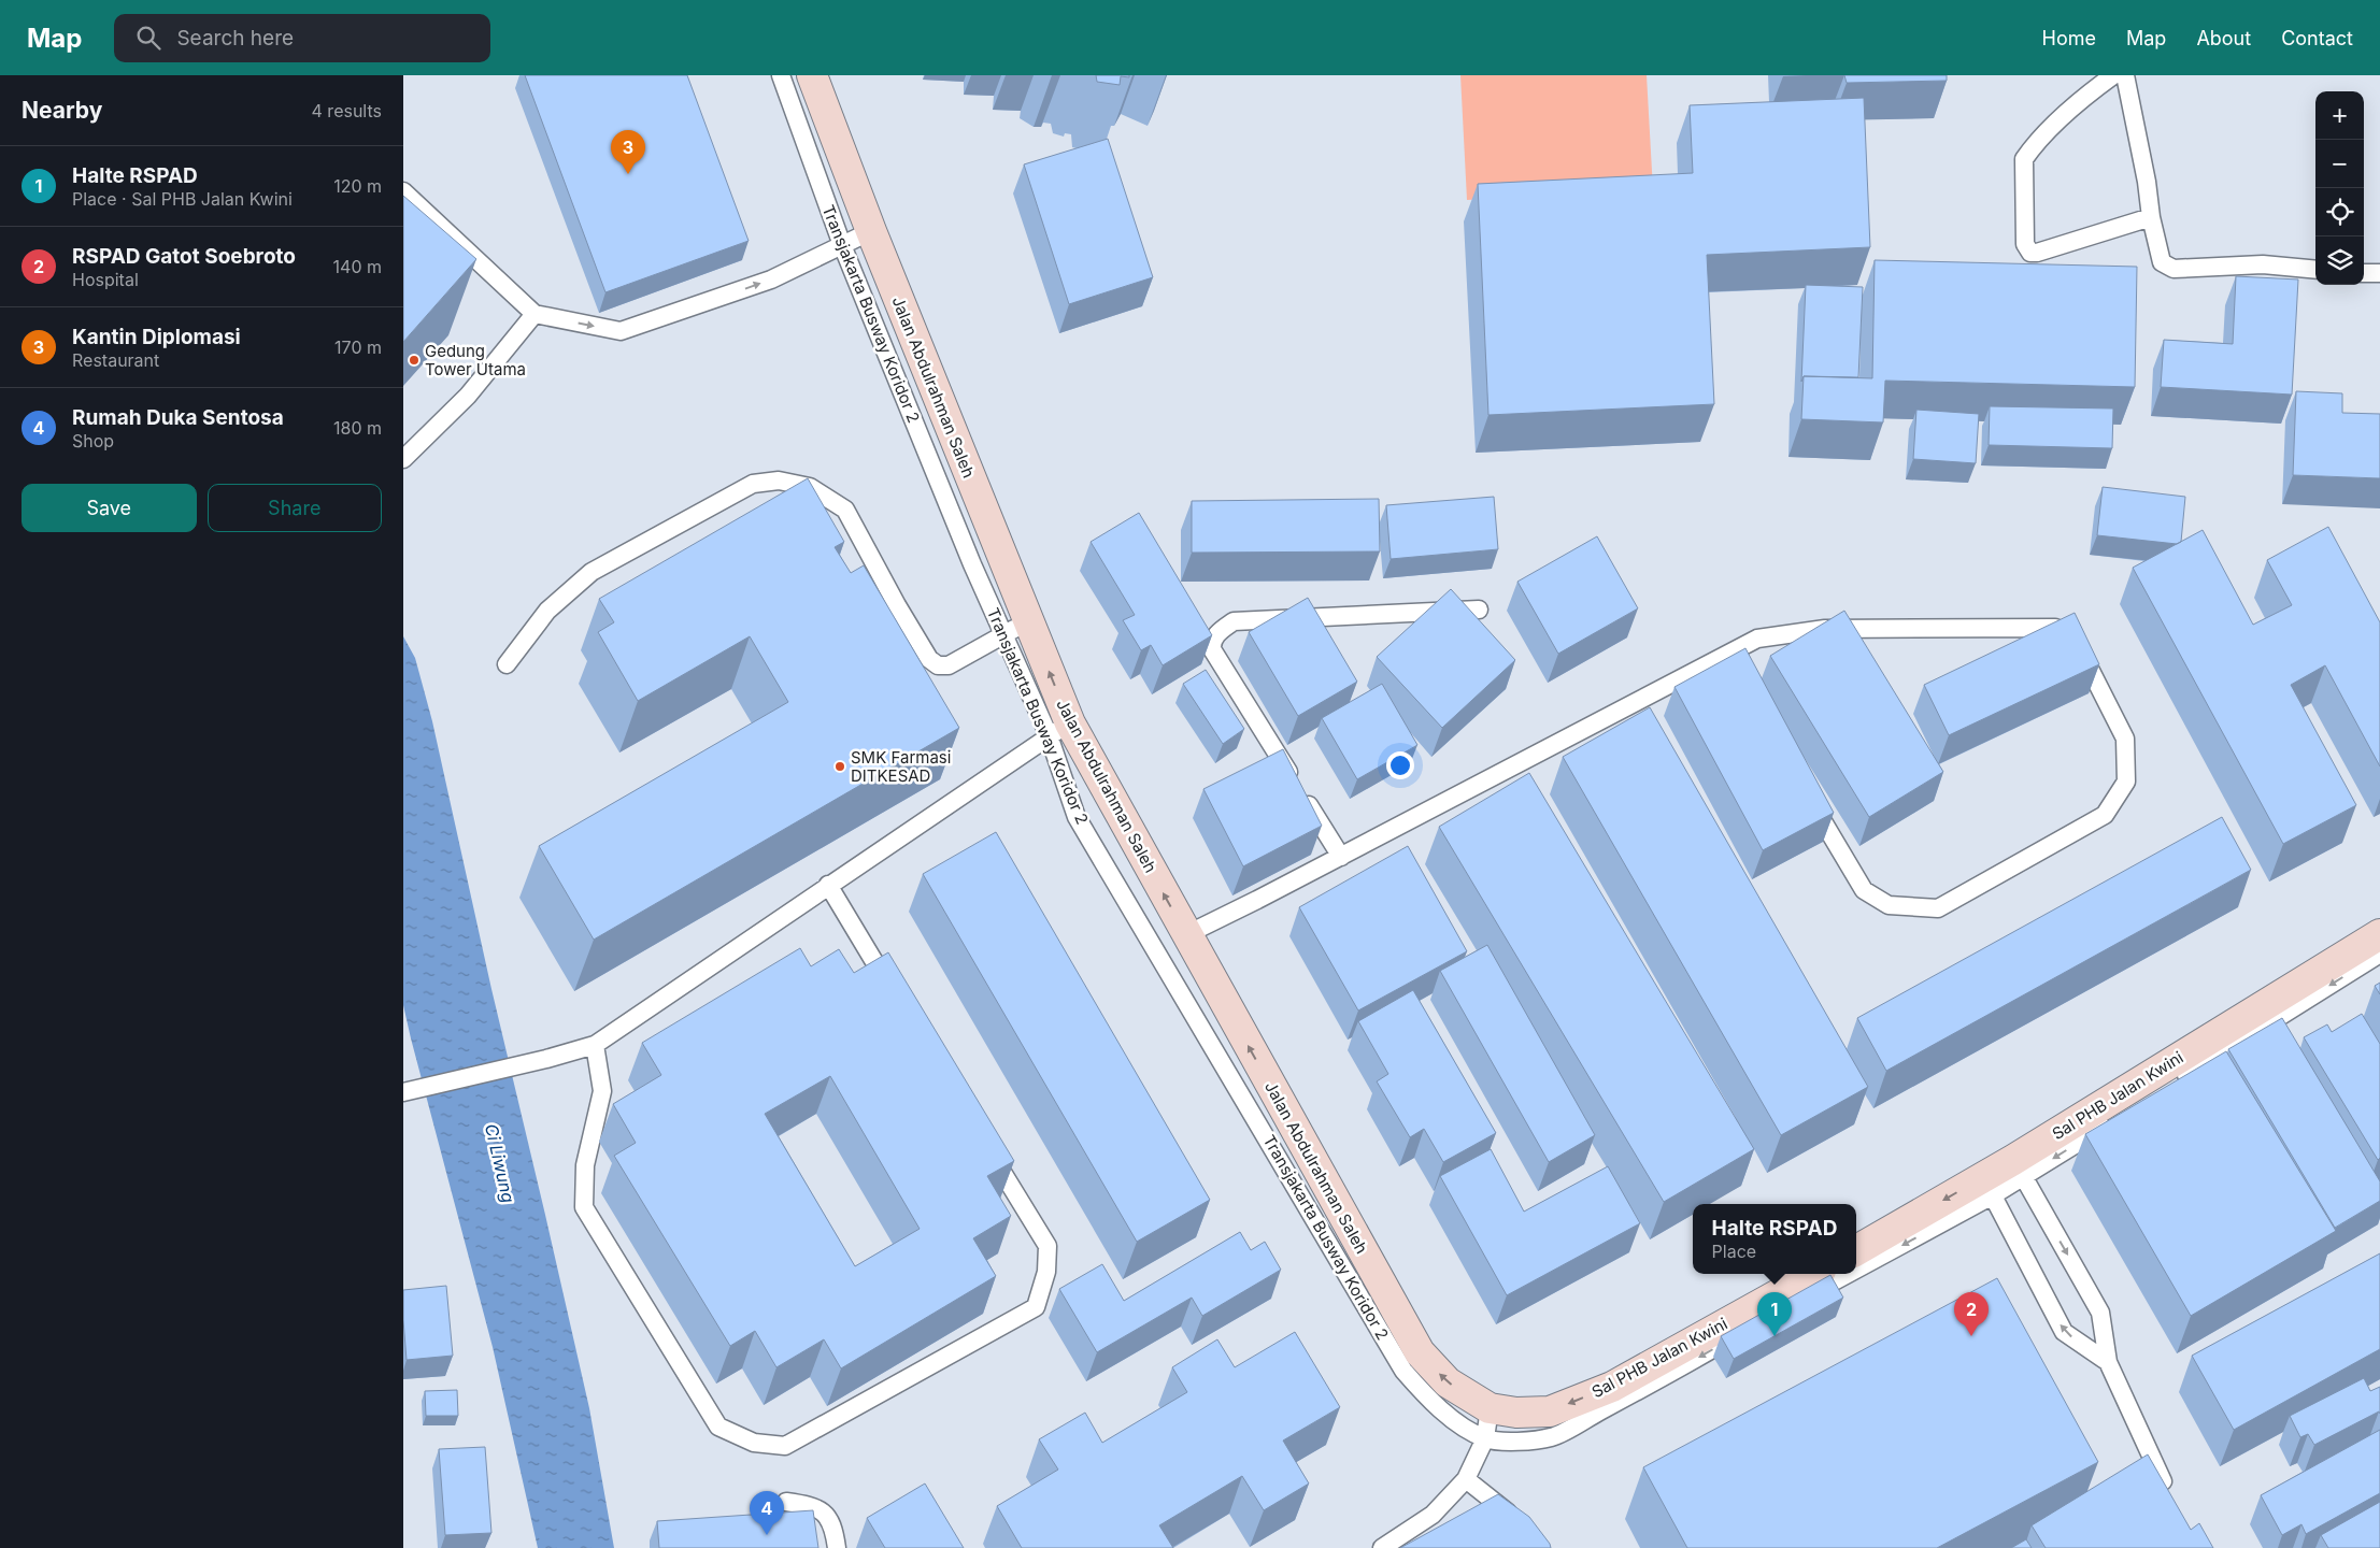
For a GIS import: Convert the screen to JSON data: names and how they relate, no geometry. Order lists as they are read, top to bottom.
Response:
{
  "streets": {
    "street": ["Jalan Abdulrahman Saleh", "Sal PHB Jalan Kwini"],
    "lane": ["Transjakarta Busway Koridor 2"]
  },
  "crossings": [
    ["Transjakarta Busway Koridor 2", "Jalan Abdulrahman Saleh"],
    ["Transjakarta Busway Koridor 2", "Sal PHB Jalan Kwini"],
    ["Jalan Abdulrahman Saleh", "Sal PHB Jalan Kwini"]
  ],
  "one_way": ["Jalan Abdulrahman Saleh", "Sal PHB Jalan Kwini"],
  "water": ["Ci Liwung"],
  "places": ["Gedung Tower Utama", "SMK Farmasi DITKESAD"],
  "page": {
    "header": "Map",
    "search": "Search here",
    "nav": [
      "Home",
      "Map",
      "About",
      "Contact"
    ],
    "heading": ["Nearby", "4 results"],
    "map_buttons": ["+", "−"],
    "pins": [
      "3",
      "1",
      "2",
      "4"
    ],
    "list": [
      {
        "mark": "1",
        "name": "Halte RSPAD",
        "note": "Place · Sal PHB Jalan Kwini",
        "value": "120 m"
      },
      {
        "mark": "2",
        "name": "RSPAD Gatot Soebroto",
        "note": "Hospital",
        "value": "140 m"
      },
      {
        "mark": "3",
        "name": "Kantin Diplomasi",
        "note": "Restaurant",
        "value": "170 m"
      },
      {
        "mark": "4",
        "name": "Rumah Duka Sentosa",
        "note": "Shop",
        "value": "180 m"
      }
    ],
    "buttons": ["Save", "Share"],
    "popup": ["Halte RSPAD", "Place"]
  }
}
